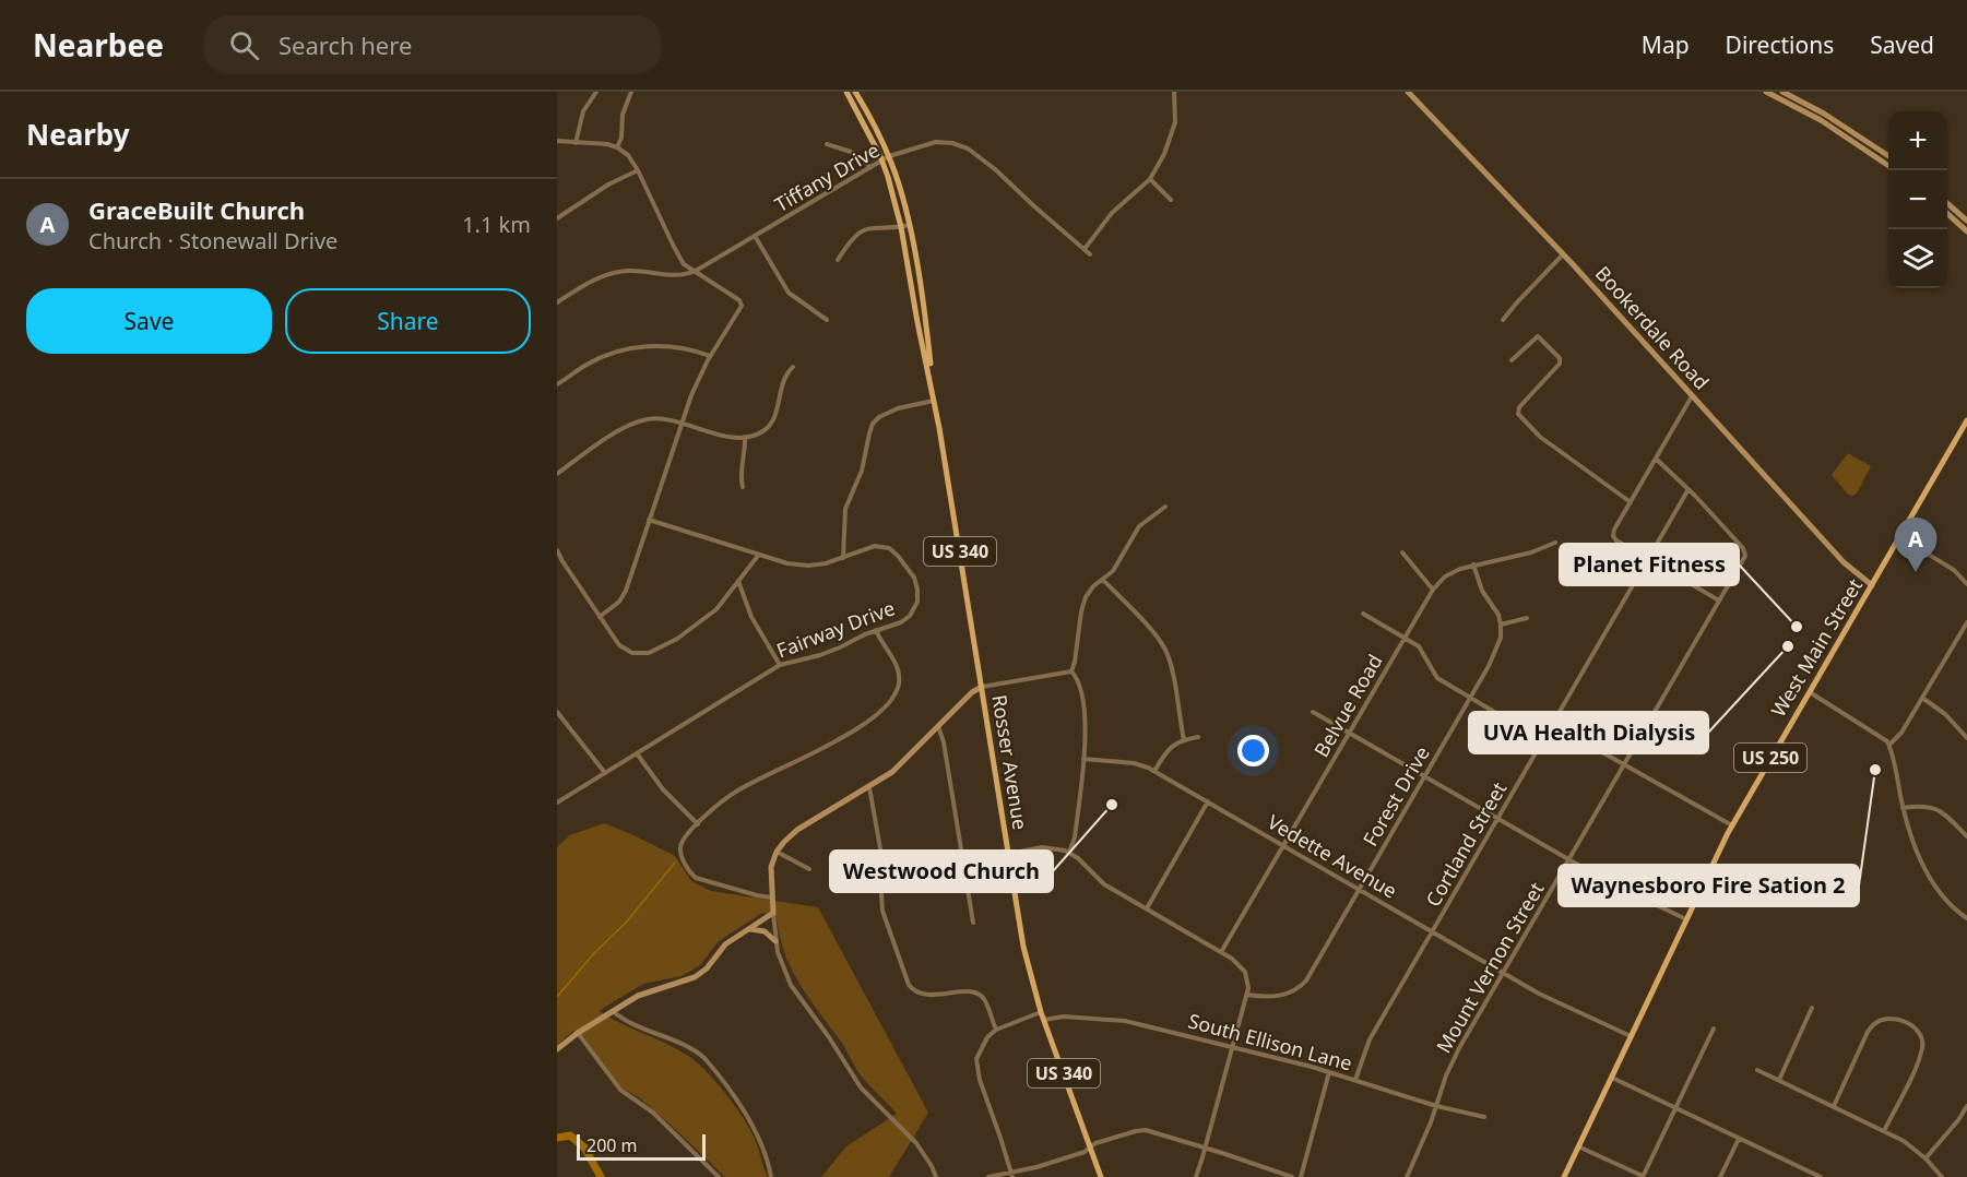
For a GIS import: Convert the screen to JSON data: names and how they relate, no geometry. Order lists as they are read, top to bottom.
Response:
{
  "streets": {
    "main road": [
      "US 340",
      "West Main Street",
      "US 250",
      "Rosser Avenue"
    ],
    "street": [
      "Tiffany Drive",
      "Bookerdale Road",
      "Fairway Drive",
      "Belvue Road",
      "Forest Drive",
      "Cortland Street",
      "Vedette Avenue",
      "Mount Vernon Street",
      "South Ellison Lane"
    ]
  },
  "crossings": [
    ["Tiffany Drive", "Rosser Avenue"],
    ["Bookerdale Road", "West Main Street"],
    ["West Main Street", "Vedette Avenue"],
    ["Belvue Road", "Vedette Avenue"],
    ["Rosser Avenue", "South Ellison Lane"],
    ["Forest Drive", "Vedette Avenue"],
    ["Cortland Street", "Vedette Avenue"],
    ["Cortland Street", "Mount Vernon Street"],
    ["Cortland Street", "South Ellison Lane"],
    ["Vedette Avenue", "Mount Vernon Street"],
    ["Mount Vernon Street", "South Ellison Lane"]
  ],
  "places": [
    "Planet Fitness",
    "UVA Health Dialysis",
    "Waynesboro Fire Sation 2",
    "Westwood Church"
  ],
  "scale_bar": "200 m",
  "page": {
    "header": "Nearbee",
    "search": "Search here",
    "nav": ["Map", "Directions", "Saved"],
    "heading": "Nearby",
    "map_buttons": ["+", "−"],
    "list": [
      {
        "mark": "A",
        "name": "GraceBuilt Church",
        "note": "Church · Stonewall Drive",
        "value": "1.1 km"
      }
    ],
    "buttons": ["Save", "Share"],
    "pins": "A",
    "scale": "200 m"
  }
}
